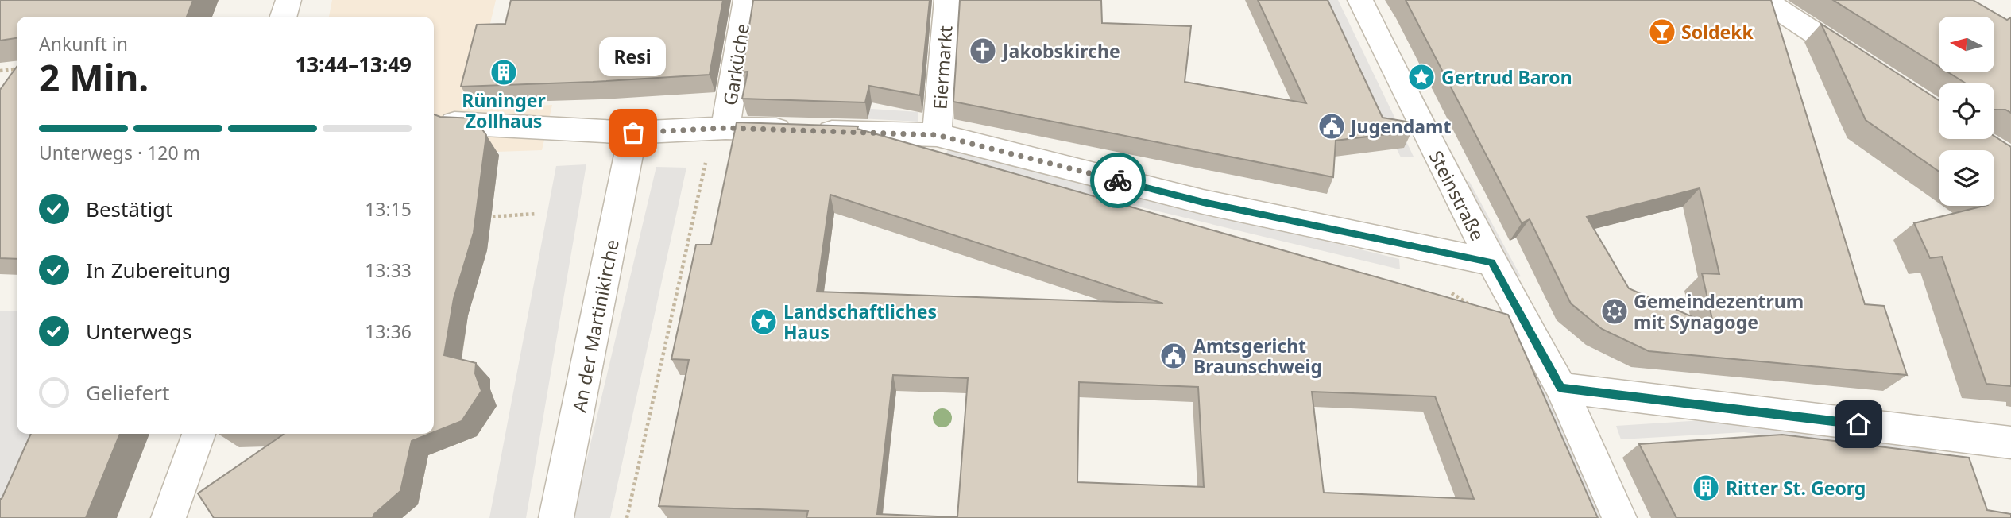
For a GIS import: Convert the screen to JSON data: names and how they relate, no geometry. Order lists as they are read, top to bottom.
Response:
{
  "streets": {
    "street": [
      "Garküche",
      "Eiermarkt",
      "Steinstraße",
      "An der Martinikirche"
    ]
  },
  "crossings": [
    ["Garküche", "Eiermarkt"],
    ["Eiermarkt", "Steinstraße"]
  ],
  "places": {
    "bar": ["Soldekk"],
    "church": ["Jakobskirche"],
    "building": ["Rüninger Zollhaus", "Ritter St. Georg"],
    "place": ["Gertrud Baron", "Landschaftliches Haus"],
    "public building": ["Jugendamt", "Amtsgericht Braunschweig"],
    "other": ["Resi"],
    "synagogue": ["Gemeindezentrum mit Synagoge"]
  },
  "north": "left",
  "page": {
    "heading": ["2 Min.", "Ankunft in", "13:44–13:49"],
    "bubble": "Resi",
    "bar": "Unterwegs · 120 m",
    "list": [
      ["Bestätigt", "13:15"],
      ["In Zubereitung", "13:33"],
      ["Unterwegs", "13:36"],
      "Geliefert"
    ]
  }
}
